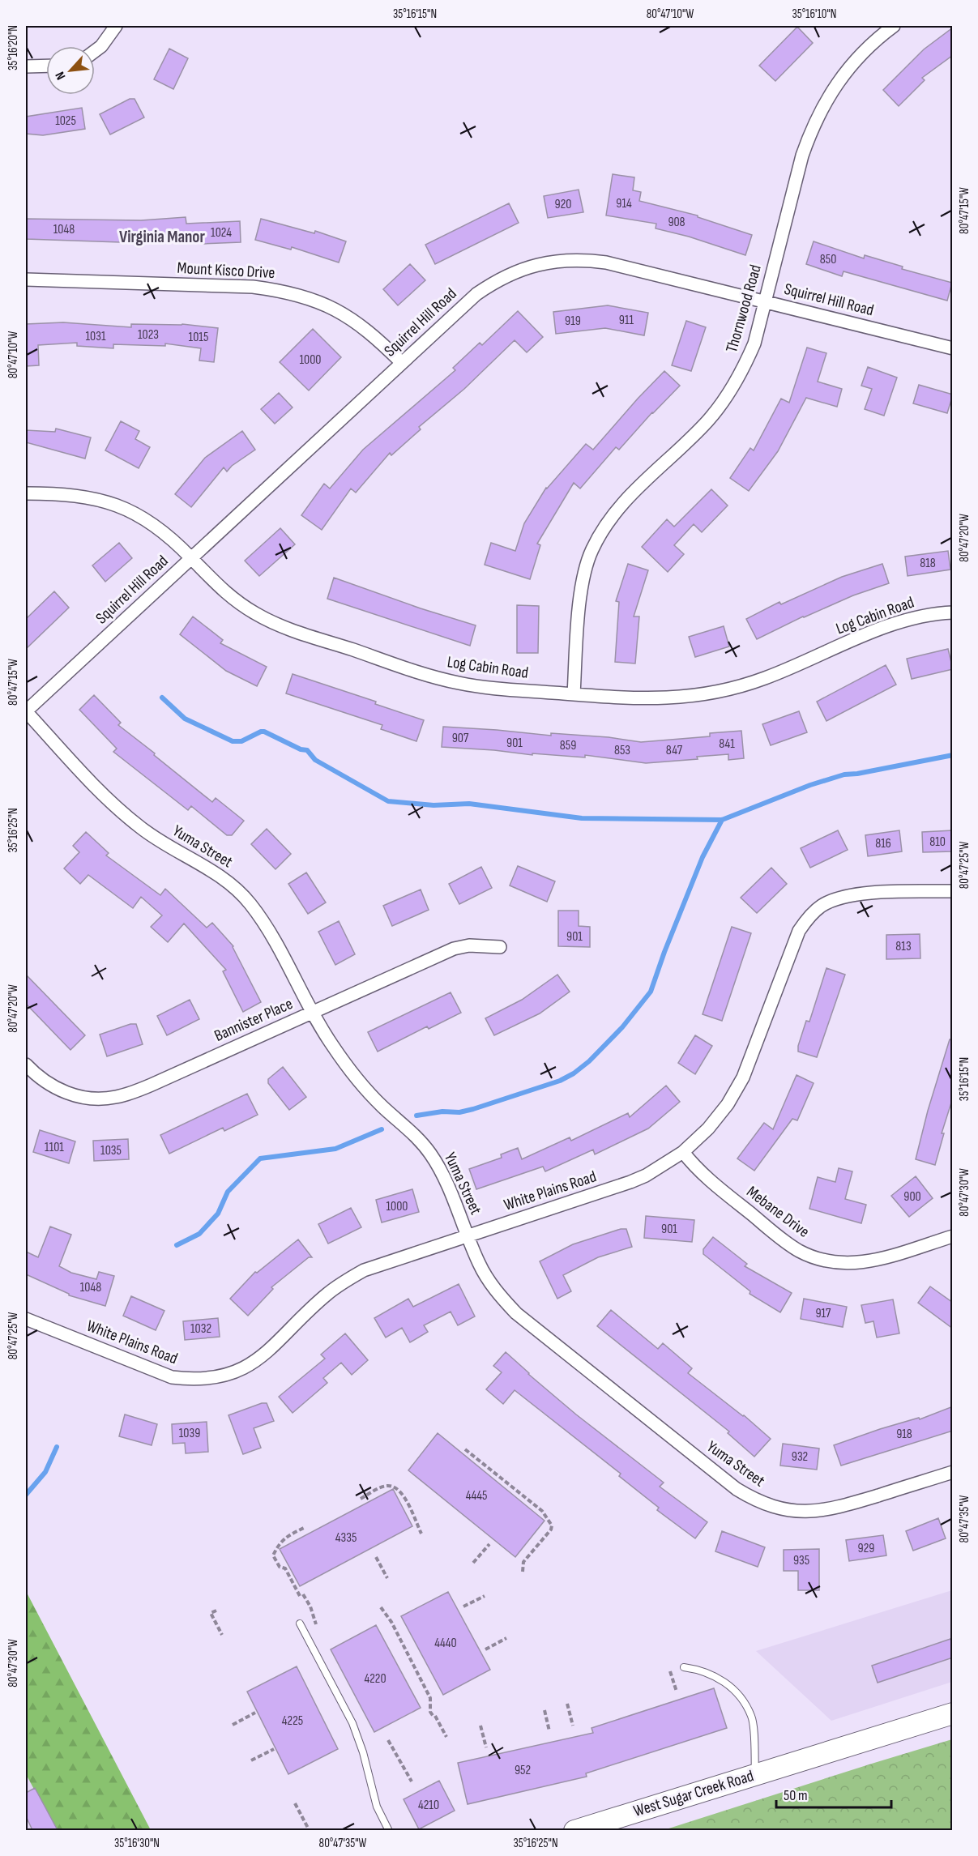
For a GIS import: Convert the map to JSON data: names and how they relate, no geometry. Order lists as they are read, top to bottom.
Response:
{
  "streets": {
    "main road": ["West Sugar Creek Road"],
    "street": [
      "Mount Kisco Drive",
      "Squirrel Hill Road",
      "Thornwood Road",
      "Log Cabin Road",
      "Yuma Street",
      "Bannister Place",
      "White Plains Road",
      "Mebane Drive"
    ]
  },
  "crossings": [
    ["Mount Kisco Drive", "Squirrel Hill Road"],
    ["Squirrel Hill Road", "Thornwood Road"],
    ["Squirrel Hill Road", "Log Cabin Road"],
    ["Squirrel Hill Road", "Yuma Street"],
    ["Thornwood Road", "Log Cabin Road"],
    ["Yuma Street", "Bannister Place"],
    ["Yuma Street", "White Plains Road"],
    ["White Plains Road", "Mebane Drive"]
  ],
  "districts": ["Virginia Manor"],
  "house_numbers": [
    "1025",
    "914",
    "920",
    "908",
    "1048",
    "1024",
    "850",
    "911",
    "919",
    "1023",
    "1031",
    "1015",
    "1000",
    "818",
    "907",
    "901",
    "841",
    "859",
    "853",
    "847",
    "810",
    "816",
    "901",
    "813",
    "1101",
    "1035",
    "900",
    "1000",
    "901",
    "1048",
    "917",
    "1032",
    "1039",
    "918",
    "932",
    "4445",
    "4335",
    "929",
    "935",
    "4440",
    "4220",
    "4225",
    "952",
    "4210"
  ],
  "scale_bar": "50 m",
  "north": "bottom left",
  "coordinates": [
    "35°16'15\"N",
    "80°47'10\"W",
    "35°16'10\"N",
    "35°16'20\"N",
    "80°47'15\"W",
    "80°47'20\"W",
    "35°16'25\"N",
    "80°47'25\"W",
    "80°47'30\"W",
    "80°47'35\"W",
    "35°16'30\"N"
  ]
}
